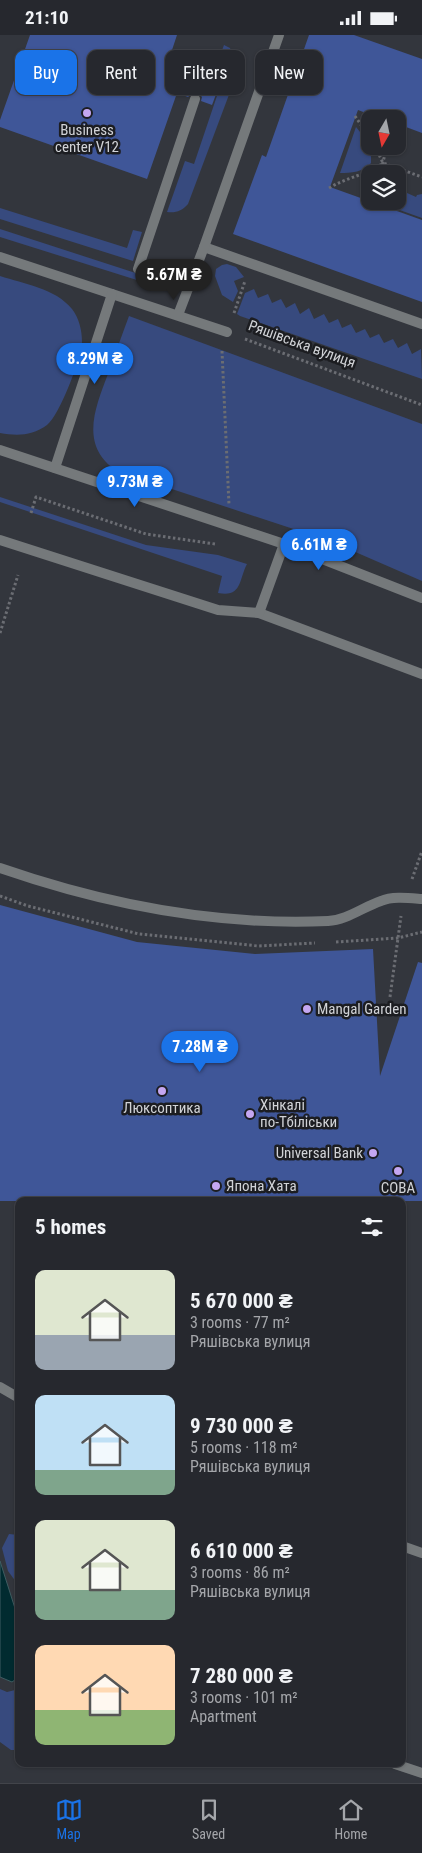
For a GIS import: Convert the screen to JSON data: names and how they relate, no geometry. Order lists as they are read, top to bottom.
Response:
{
  "streets": {
    "street": ["Ряшівська вулиця"]
  },
  "places": [
    "Business center V12",
    "Mangal Garden",
    "Люксоптика",
    "Хінкалі по-Тбіліськи",
    "Universal Bank",
    "СОВА",
    "Япона Хата"
  ],
  "north": "bottom",
  "page": {
    "status": "21:10",
    "chip": [
      "Buy",
      "Rent",
      "Filters",
      "New"
    ],
    "price": [
      "5.67M ₴",
      "8.29M ₴",
      "9.73M ₴",
      "6.61M ₴",
      "7.28M ₴"
    ],
    "heading": "5 homes",
    "list": [
      {
        "name": "5 670 000 ₴",
        "note": "3 rooms · 77 m² · Ряшівська вулиця"
      },
      {
        "name": "9 730 000 ₴",
        "note": "5 rooms · 118 m² · Ряшівська вулиця"
      },
      {
        "name": "6 610 000 ₴",
        "note": "3 rooms · 86 m² · Ряшівська вулиця"
      },
      {
        "name": "7 280 000 ₴",
        "note": "3 rooms · 101 m² · Apartment"
      }
    ],
    "tabs": ["Map", "Saved", "Home"]
  }
}
